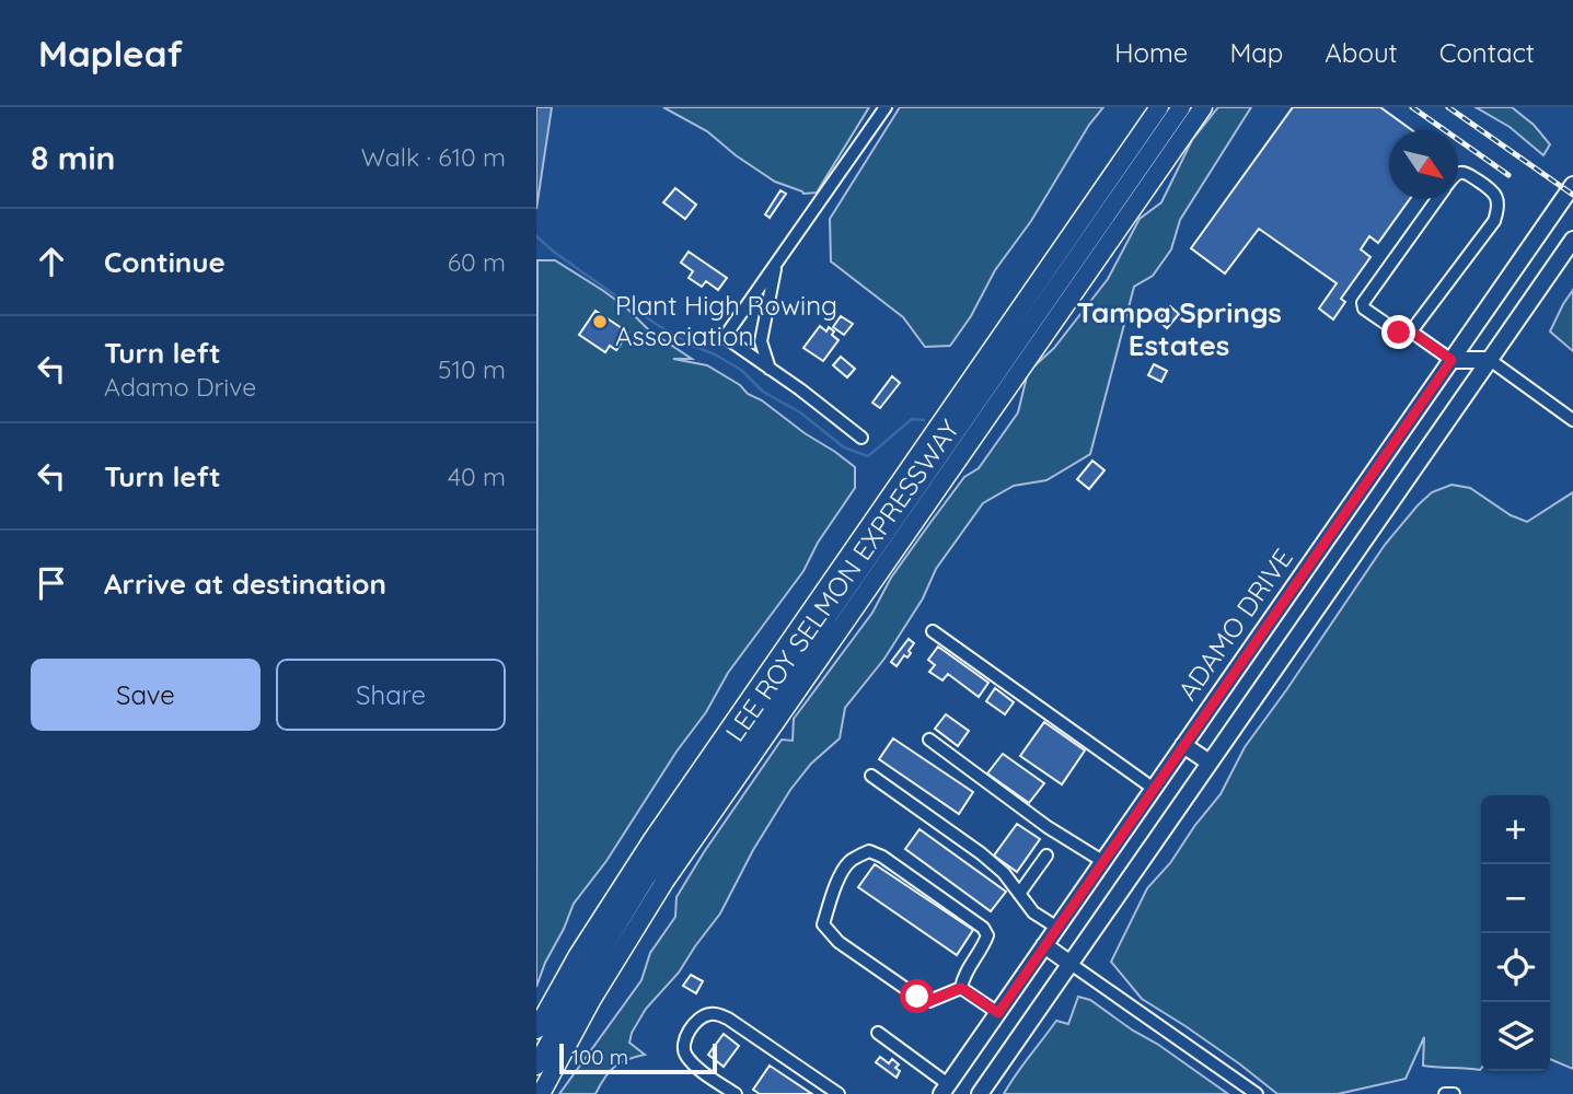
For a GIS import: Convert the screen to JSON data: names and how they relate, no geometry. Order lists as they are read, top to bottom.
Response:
{
  "streets": {
    "highway": ["LEE ROY SELMON EXPRESSWAY"],
    "main road": ["ADAMO DRIVE"]
  },
  "districts": ["Tampa Springs Estates"],
  "places": ["Plant High Rowing Association"],
  "scale_bar": "100 m",
  "north": "bottom right",
  "page": {
    "header": "Mapleaf",
    "nav": [
      "Home",
      "Map",
      "About",
      "Contact"
    ],
    "heading": ["8 min", "Walk · 610 m"],
    "list": [
      ["Continue", "60 m"],
      ["Turn left", "Adamo Drive", "510 m"],
      ["Turn left", "40 m"],
      "Arrive at destination"
    ],
    "buttons": ["Save", "Share"],
    "map_buttons": ["+", "−"],
    "scale": "100 m"
  }
}
